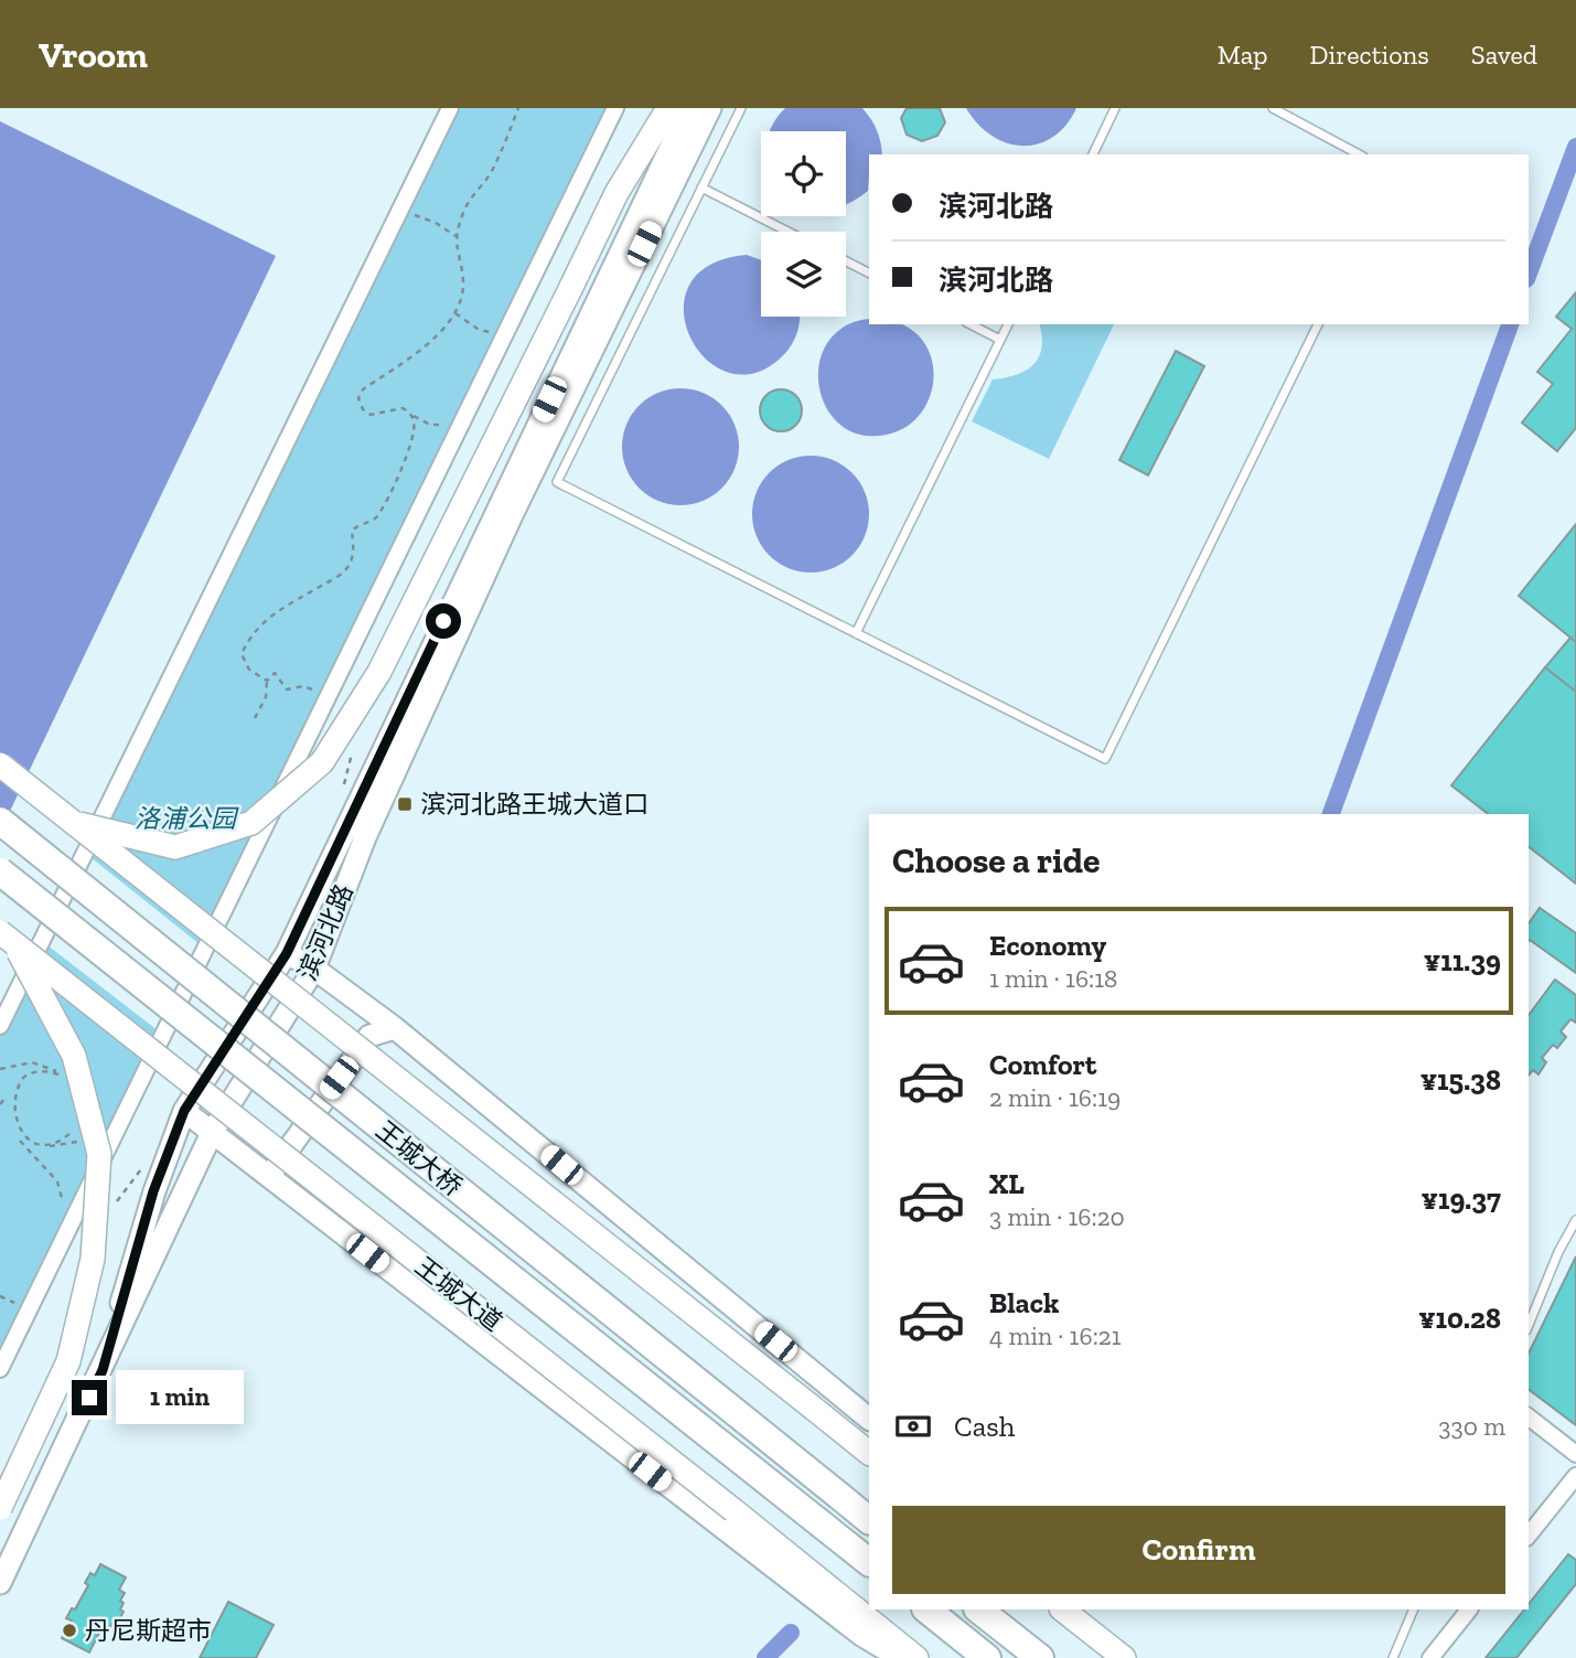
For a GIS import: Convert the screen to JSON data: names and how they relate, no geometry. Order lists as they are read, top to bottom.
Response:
{
  "streets": {
    "highway": ["王城大桥"],
    "main road": ["滨河北路", "王城大道"]
  },
  "parks": ["洛浦公园"],
  "places": {
    "transit": ["滨河北路王城大道口"],
    "other": ["丹尼斯超市"]
  },
  "page": {
    "header": "Vroom",
    "nav": ["Map", "Directions", "Saved"],
    "banner": ["滨河北路", "滨河北路"],
    "heading": "Choose a ride",
    "list": [
      {
        "name": "Economy",
        "note": "1 min · 16:18",
        "value": "¥11.39"
      },
      {
        "name": "Comfort",
        "note": "2 min · 16:19",
        "value": "¥15.38"
      },
      {
        "name": "XL",
        "note": "3 min · 16:20",
        "value": "¥19.37"
      },
      {
        "name": "Black",
        "note": "4 min · 16:21",
        "value": "¥10.28"
      }
    ],
    "bubble": "1 min",
    "pay": ["Cash", "330 m"],
    "buttons": "Confirm"
  }
}
